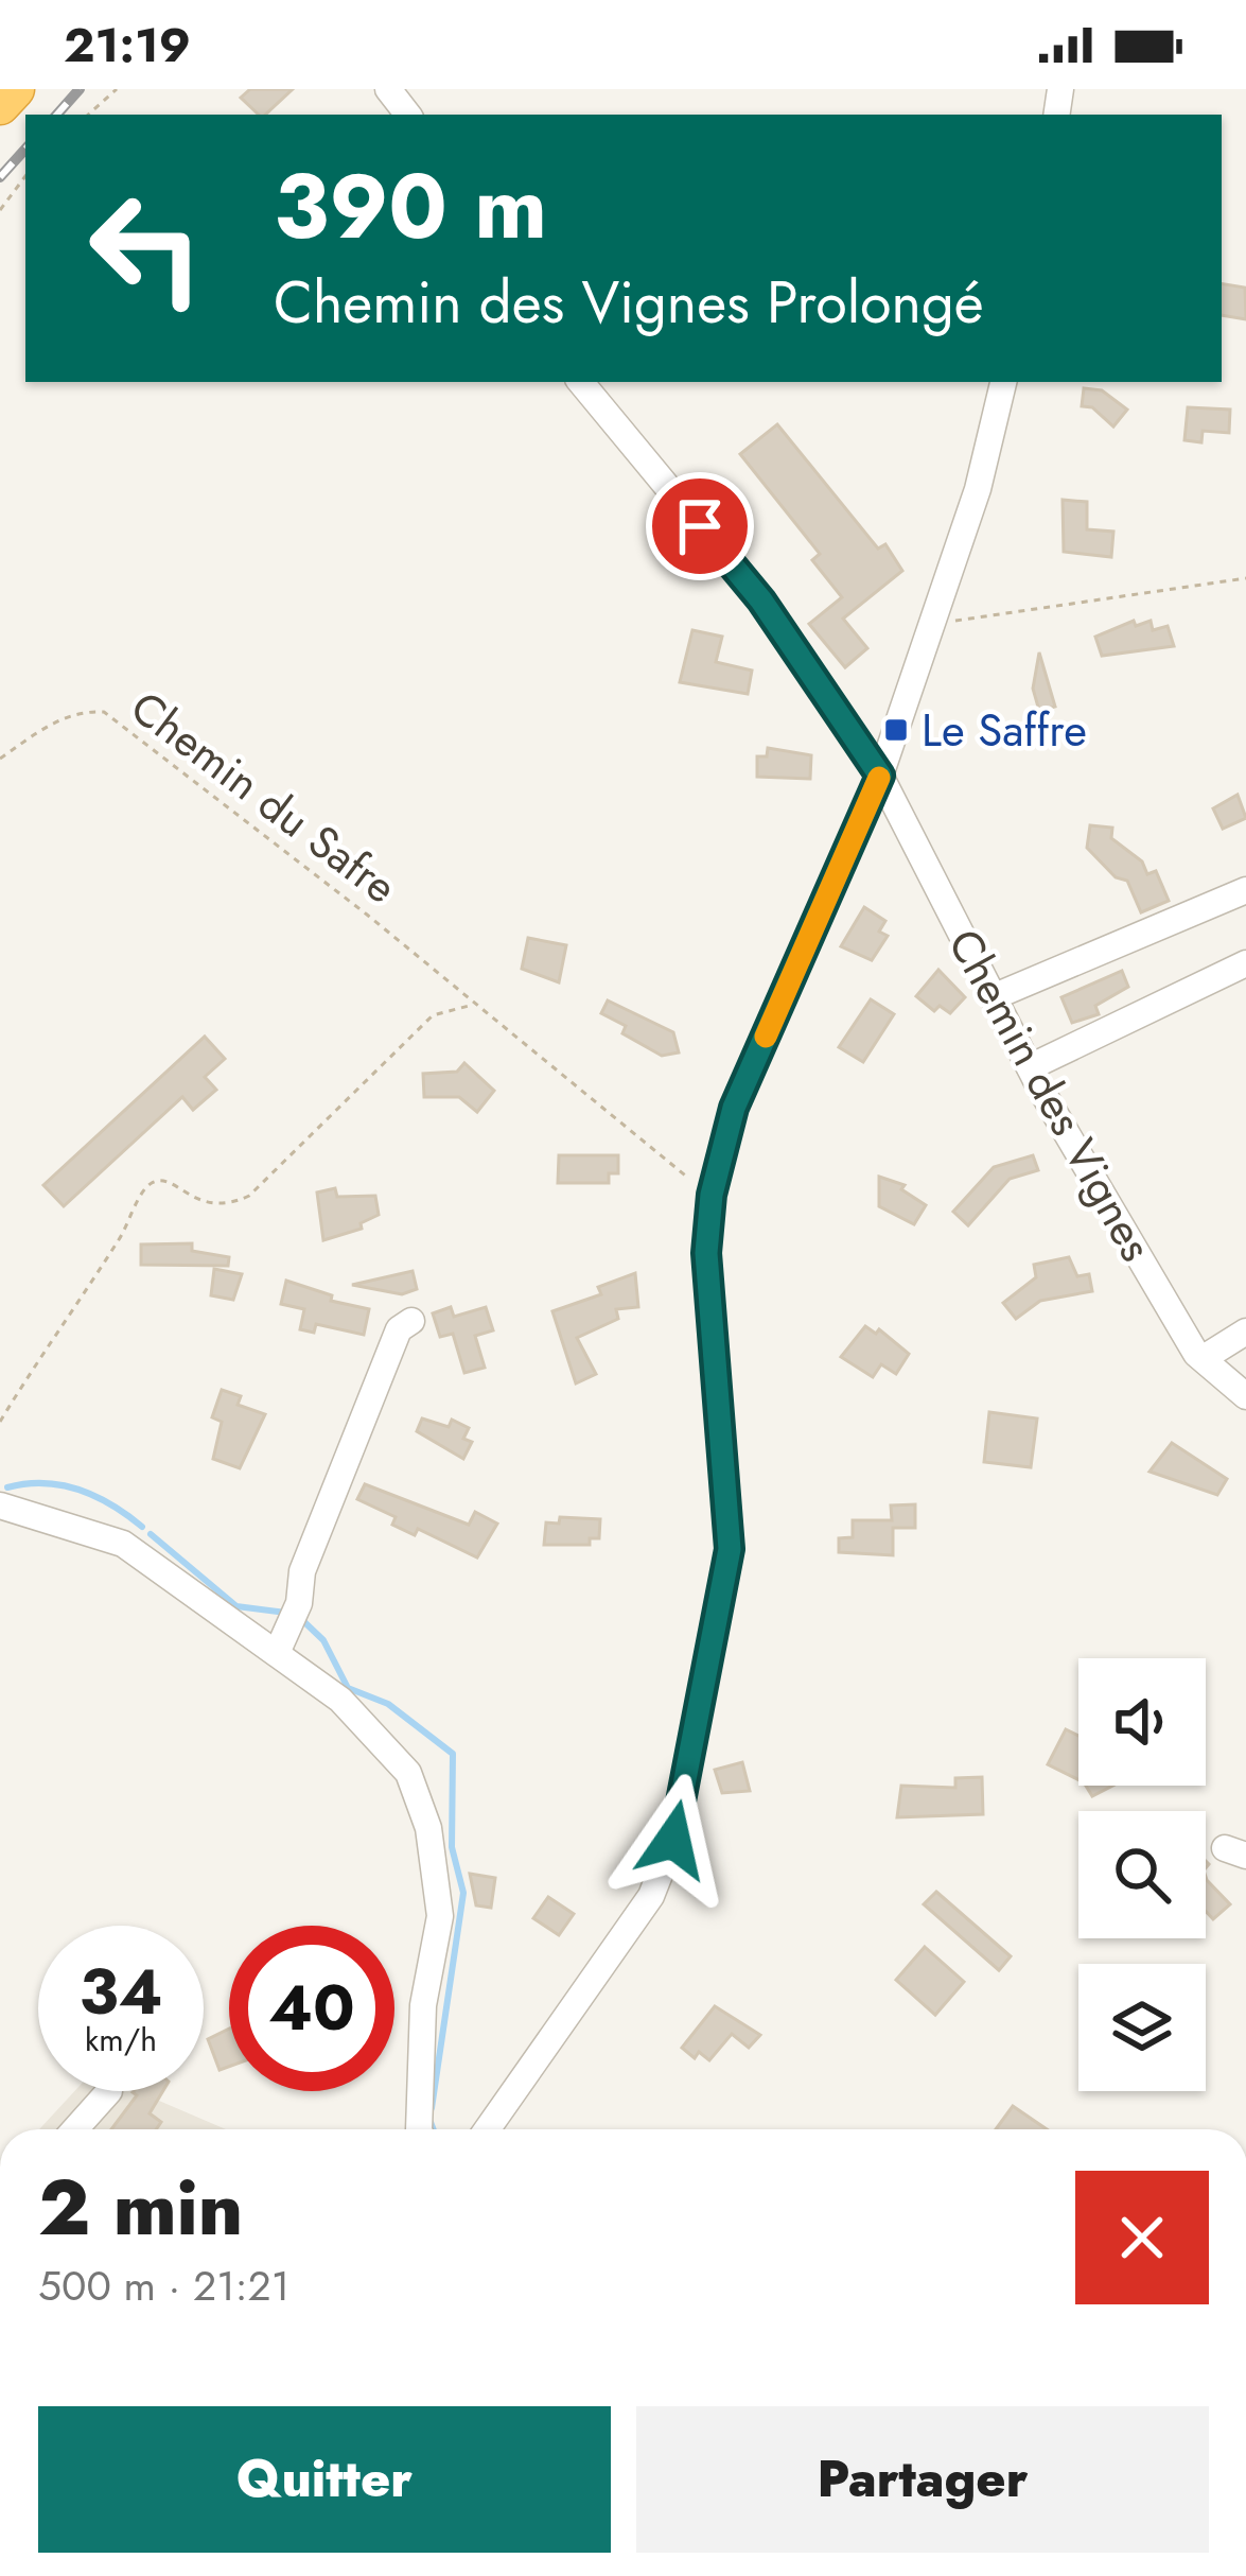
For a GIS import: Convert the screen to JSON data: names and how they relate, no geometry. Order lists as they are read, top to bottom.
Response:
{
  "streets": {
    "street": ["Chemin des Vignes"],
    "path": ["Chemin du Safre"]
  },
  "places": {
    "transit": ["Le Saffre"]
  },
  "page": {
    "status": "21:19",
    "turn": ["390 m", "Chemin des Vignes Prolongé"],
    "speed": "34 km/h",
    "limit": "40",
    "heading": ["2 min", "500 m · 21:21"],
    "buttons": ["Quitter", "Partager"]
  }
}
